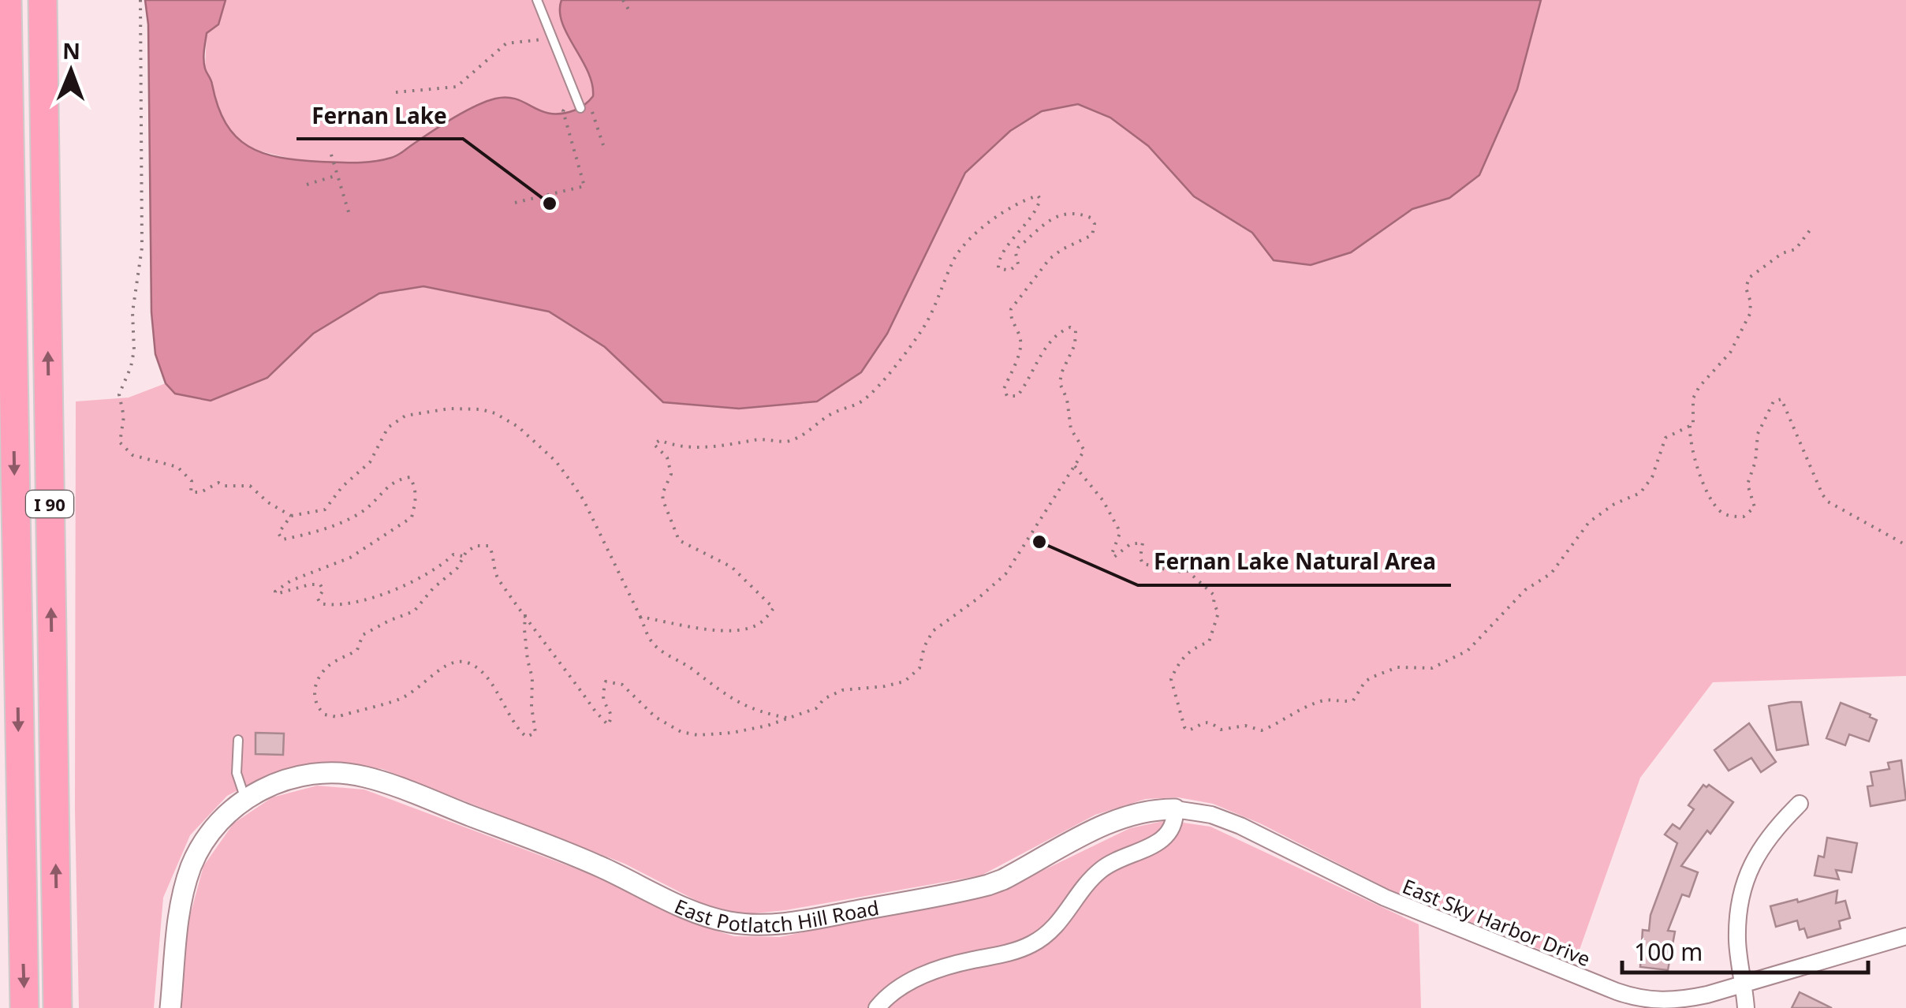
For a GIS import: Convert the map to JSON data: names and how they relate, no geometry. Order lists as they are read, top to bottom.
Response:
{
  "streets": {
    "highway": ["I 90"],
    "street": ["East Potlatch Hill Road", "East Sky Harbor Drive"]
  },
  "crossings": [
    ["East Potlatch Hill Road", "East Sky Harbor Drive"]
  ],
  "places": ["Fernan Lake", "Fernan Lake Natural Area"],
  "scale_bar": "100 m",
  "north": "top"
}
